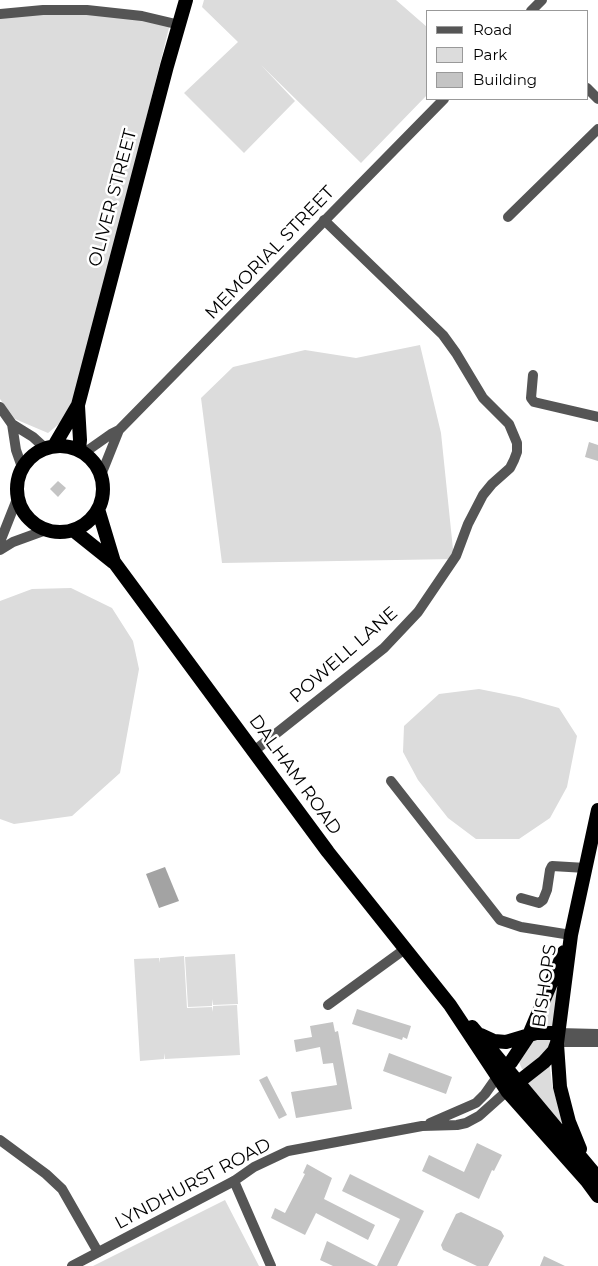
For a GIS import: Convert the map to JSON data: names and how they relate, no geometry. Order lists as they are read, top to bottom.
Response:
{
  "streets": {
    "highway": ["OLIVER STREET", "DALHAM ROAD", "BISHOPS"],
    "street": ["MEMORIAL STREET", "POWELL LANE", "LYNDHURST ROAD"]
  },
  "crossings": [
    ["OLIVER STREET", "MEMORIAL STREET"],
    ["OLIVER STREET", "DALHAM ROAD"],
    ["MEMORIAL STREET", "POWELL LANE"],
    ["MEMORIAL STREET", "DALHAM ROAD"],
    ["POWELL LANE", "DALHAM ROAD"],
    ["DALHAM ROAD", "BISHOPS"],
    ["DALHAM ROAD", "LYNDHURST ROAD"],
    ["BISHOPS", "LYNDHURST ROAD"]
  ],
  "legend": ["Road", "Park", "Building"]
}
